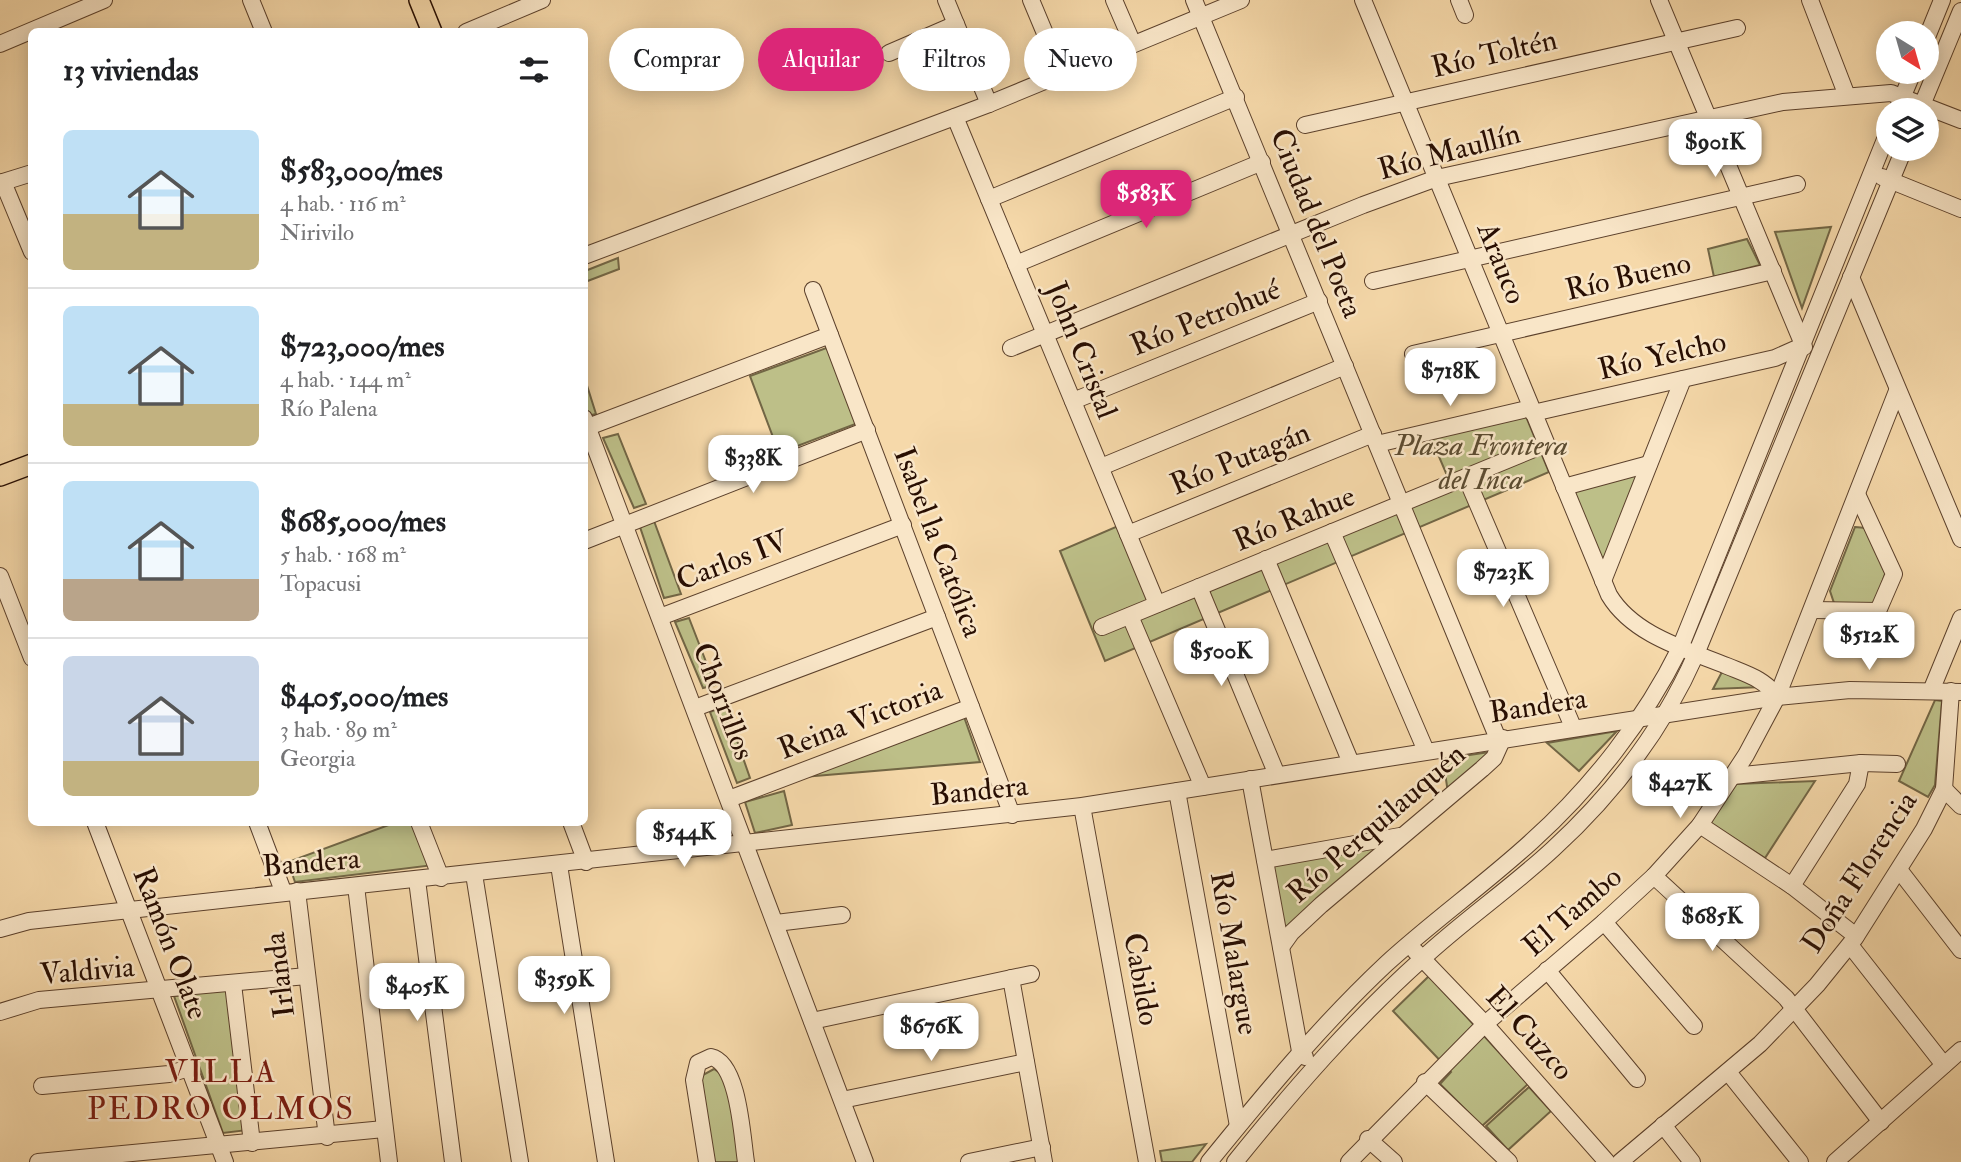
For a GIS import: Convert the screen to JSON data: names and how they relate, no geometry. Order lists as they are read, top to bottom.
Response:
{
  "streets": {
    "street": [
      "Río Toltén",
      "Río Maullín",
      "Ciudad del Poeta",
      "Arauco",
      "Río Bueno",
      "Río Petrohué",
      "John Cristal",
      "Río Yelcho",
      "Río Putagán",
      "Río Rahue",
      "Isabel la Católica",
      "Carlos IV",
      "Chorrillos",
      "Bandera",
      "Reina Victoria",
      "Río Perquilauquén",
      "Doña Florencia",
      "El Tambo",
      "Ramón Olate",
      "Río Malargue",
      "Valdivia",
      "Irlanda",
      "Cabildo",
      "El Cuzco"
    ]
  },
  "crossings": [
    ["Río Toltén", "Arauco"],
    ["Río Maullín", "Ciudad del Poeta"],
    ["Río Maullín", "Arauco"],
    ["Río Maullín", "John Cristal"],
    ["Ciudad del Poeta", "Río Petrohué"],
    ["Ciudad del Poeta", "Río Yelcho"],
    ["Ciudad del Poeta", "Río Putagán"],
    ["Ciudad del Poeta", "Río Rahue"],
    ["Ciudad del Poeta", "Bandera"],
    ["Ciudad del Poeta", "Río Perquilauquén"],
    ["Arauco", "Río Bueno"],
    ["Arauco", "Río Yelcho"],
    ["Arauco", "Río Rahue"],
    ["Arauco", "Bandera"],
    ["Arauco", "El Tambo"],
    ["Río Petrohué", "John Cristal"],
    ["John Cristal", "Río Putagán"],
    ["John Cristal", "Río Rahue"],
    ["Río Yelcho", "Río Putagán"],
    ["Isabel la Católica", "Carlos IV"],
    ["Isabel la Católica", "Bandera"],
    ["Isabel la Católica", "Reina Victoria"],
    ["Carlos IV", "Chorrillos"],
    ["Chorrillos", "Bandera"],
    ["Chorrillos", "Reina Victoria"],
    ["Bandera", "Río Perquilauquén"],
    ["Bandera", "Doña Florencia"],
    ["Bandera", "El Tambo"],
    ["Bandera", "Ramón Olate"],
    ["Bandera", "Río Malargue"],
    ["Bandera", "Irlanda"],
    ["Bandera", "Cabildo"],
    ["El Tambo", "El Cuzco"],
    ["Ramón Olate", "Valdivia"],
    ["Valdivia", "Irlanda"]
  ],
  "districts": ["VILLA PEDRO OLMOS"],
  "parks": ["Plaza Frontera del Inca"],
  "north": "bottom right",
  "page": {
    "chip": [
      "Comprar",
      "Alquilar",
      "Filtros",
      "Nuevo"
    ],
    "heading": "13 viviendas",
    "list": [
      {
        "name": "$583,000/mes",
        "note": "4 hab. · 116 m² · Nirivilo"
      },
      {
        "name": "$723,000/mes",
        "note": "4 hab. · 144 m² · Río Palena"
      },
      {
        "name": "$685,000/mes",
        "note": "5 hab. · 168 m² · Topacusi"
      },
      {
        "name": "$405,000/mes",
        "note": "3 hab. · 89 m² · Georgia"
      }
    ],
    "price": [
      "$901K",
      "$583K",
      "$718K",
      "$338K",
      "$723K",
      "$512K",
      "$500K",
      "$427K",
      "$544K",
      "$685K",
      "$359K",
      "$405K",
      "$676K"
    ]
  }
}
